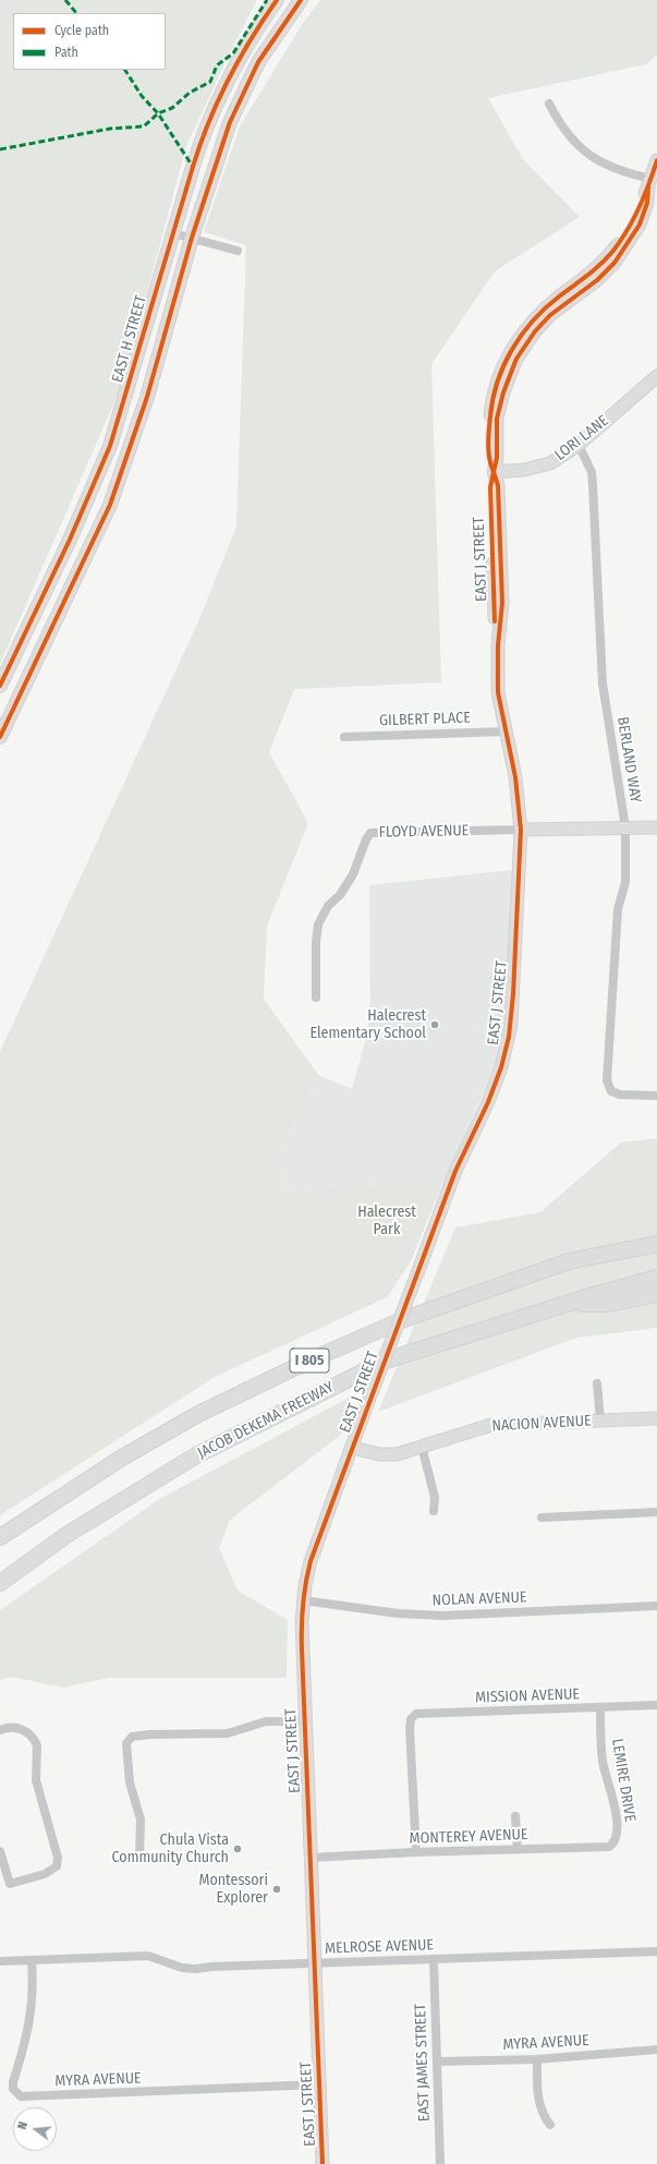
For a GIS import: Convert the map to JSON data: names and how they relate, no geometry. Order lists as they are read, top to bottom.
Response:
{
  "streets": {
    "highway": ["I 805", "JACOB DEKEMA FREEWAY"],
    "main road": ["EAST H STREET"],
    "street": [
      "LORI LANE",
      "EAST J STREET",
      "GILBERT PLACE",
      "BERLAND WAY",
      "FLOYD AVENUE",
      "NACION AVENUE",
      "NOLAN AVENUE",
      "MISSION AVENUE",
      "LEMIRE DRIVE",
      "MONTEREY AVENUE",
      "MELROSE AVENUE",
      "MYRA AVENUE",
      "EAST JAMES STREET"
    ]
  },
  "crossings": [
    ["LORI LANE", "EAST J STREET"],
    ["LORI LANE", "BERLAND WAY"],
    ["EAST J STREET", "GILBERT PLACE"],
    ["EAST J STREET", "FLOYD AVENUE"],
    ["EAST J STREET", "NACION AVENUE"],
    ["EAST J STREET", "NOLAN AVENUE"],
    ["EAST J STREET", "MONTEREY AVENUE"],
    ["EAST J STREET", "MELROSE AVENUE"],
    ["EAST J STREET", "MYRA AVENUE"],
    ["BERLAND WAY", "FLOYD AVENUE"],
    ["MISSION AVENUE", "LEMIRE DRIVE"],
    ["MISSION AVENUE", "MONTEREY AVENUE"],
    ["LEMIRE DRIVE", "MONTEREY AVENUE"],
    ["MELROSE AVENUE", "MYRA AVENUE"],
    ["MELROSE AVENUE", "EAST JAMES STREET"],
    ["MYRA AVENUE", "EAST JAMES STREET"]
  ],
  "parks": ["Halecrest Park"],
  "places": ["Halecrest Elementary School", "Chula Vista Community Church", "Montessori Explorer"],
  "legend": ["Cycle path", "Path"],
  "north": "left"
}
